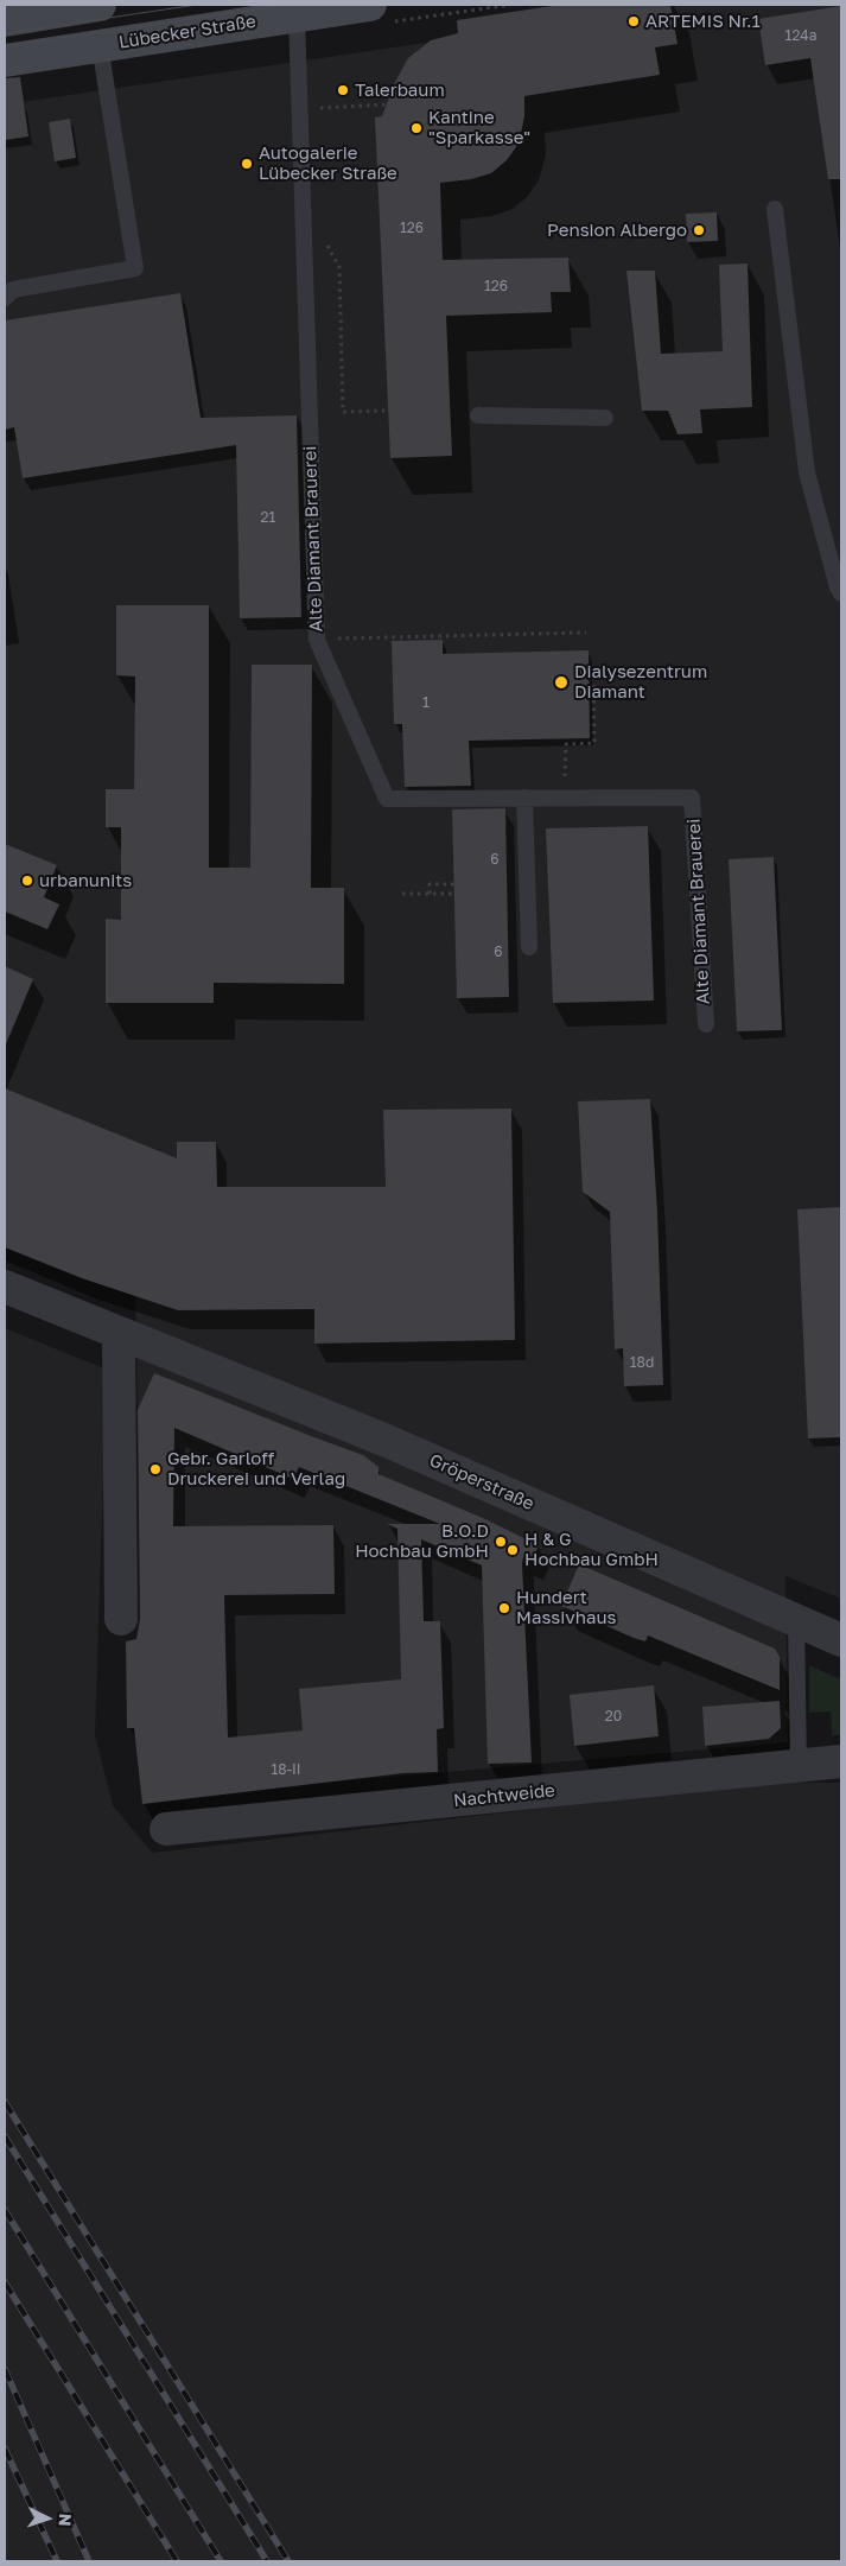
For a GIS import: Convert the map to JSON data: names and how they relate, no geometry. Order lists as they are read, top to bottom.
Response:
{
  "streets": {
    "main road": ["Lübecker Straße"],
    "street": ["Gröperstraße", "Nachtweide"],
    "lane": ["Alte Diamant Brauerei"]
  },
  "crossings": [
    ["Lübecker Straße", "Alte Diamant Brauerei"]
  ],
  "places": [
    "ARTEMIS Nr.1",
    "Talerbaum",
    "Kantine \"Sparkasse\"",
    "Autogalerie Lübecker Straße",
    "Pension Albergo",
    "Dialysezentrum Diamant",
    "urbanunits",
    "Gebr. Garloff Druckerei und Verlag",
    "B.O.D Hochbau GmbH",
    "H & G Hochbau GmbH",
    "Hundert Massivhaus"
  ],
  "house_numbers": [
    "124a",
    "126",
    "126",
    "21",
    "1",
    "6",
    "6",
    "18d",
    "20",
    "18-II"
  ],
  "north": "right"
}
